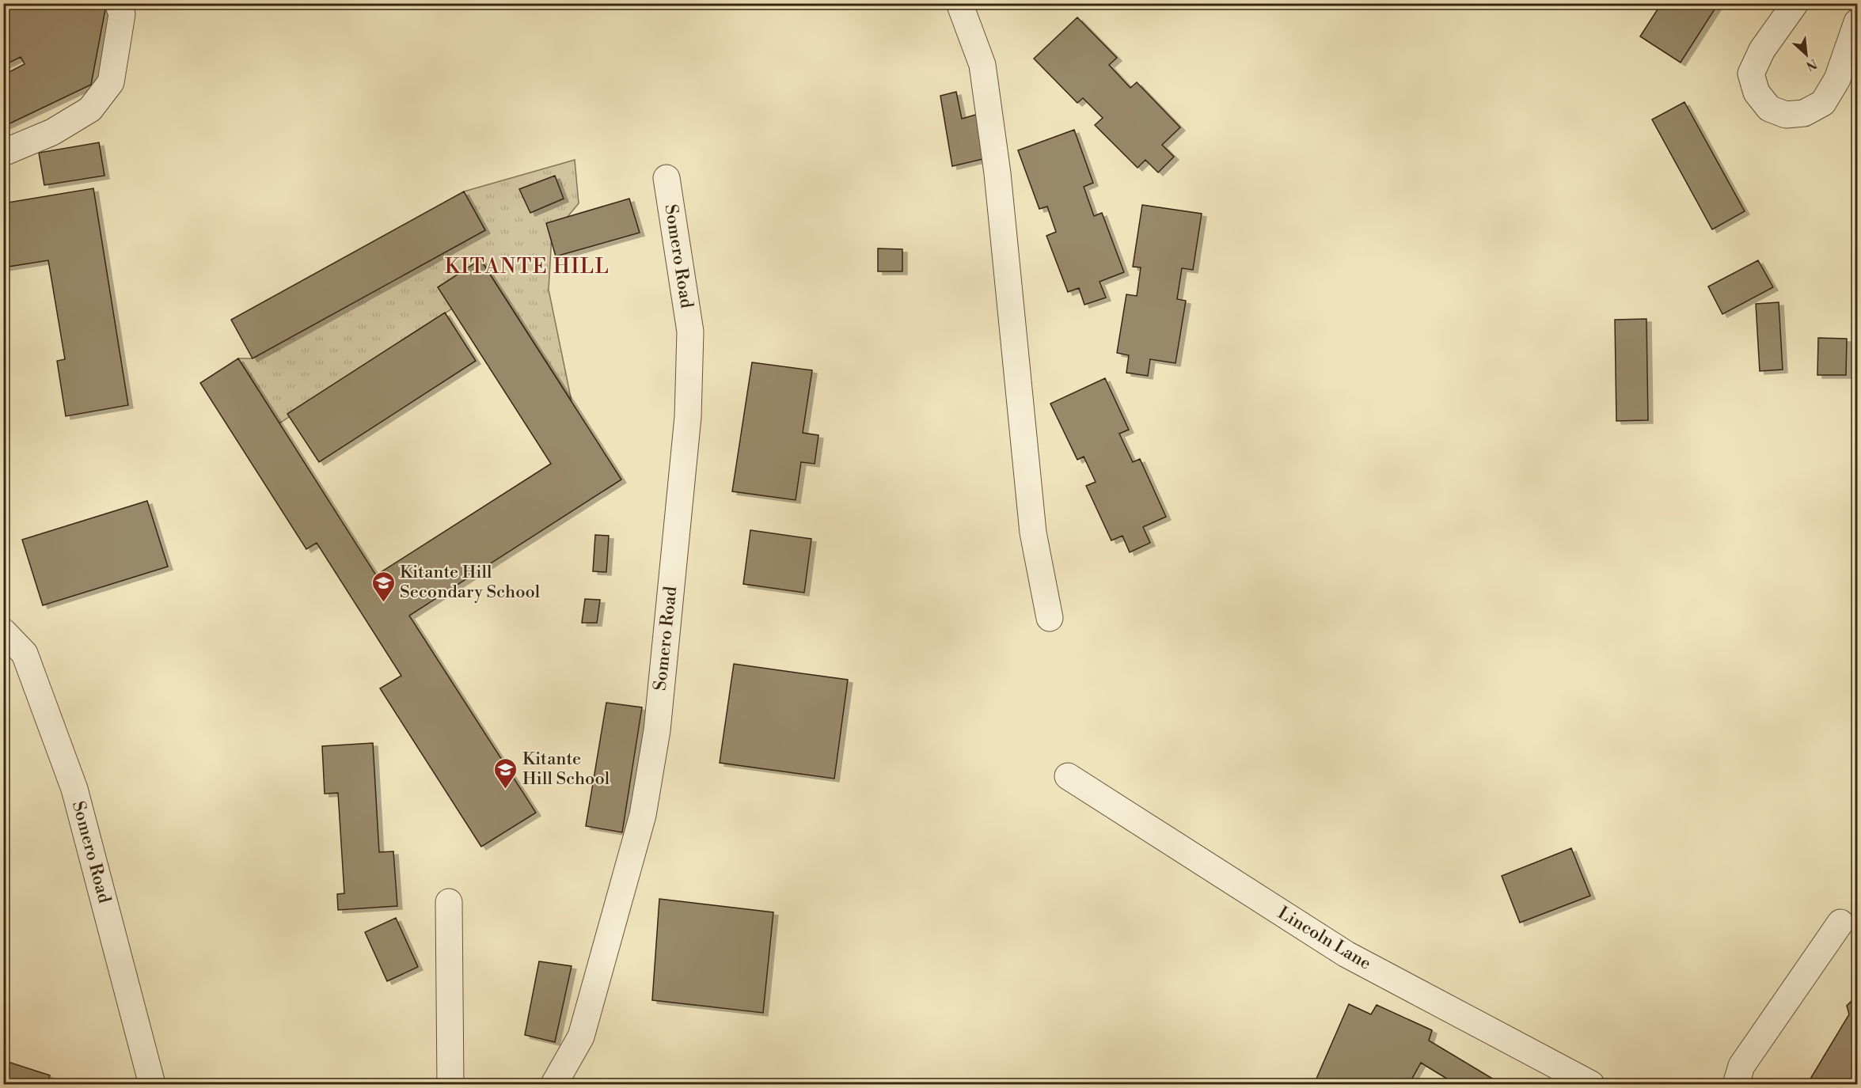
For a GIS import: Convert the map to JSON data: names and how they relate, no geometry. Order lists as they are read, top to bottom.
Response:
{
  "streets": {
    "street": ["Somero Road", "Lincoln Lane"]
  },
  "districts": ["KITANTE HILL"],
  "places": {
    "school or university": ["Kitante Hill Secondary School", "Kitante Hill School"]
  },
  "north": "bottom right"
}
